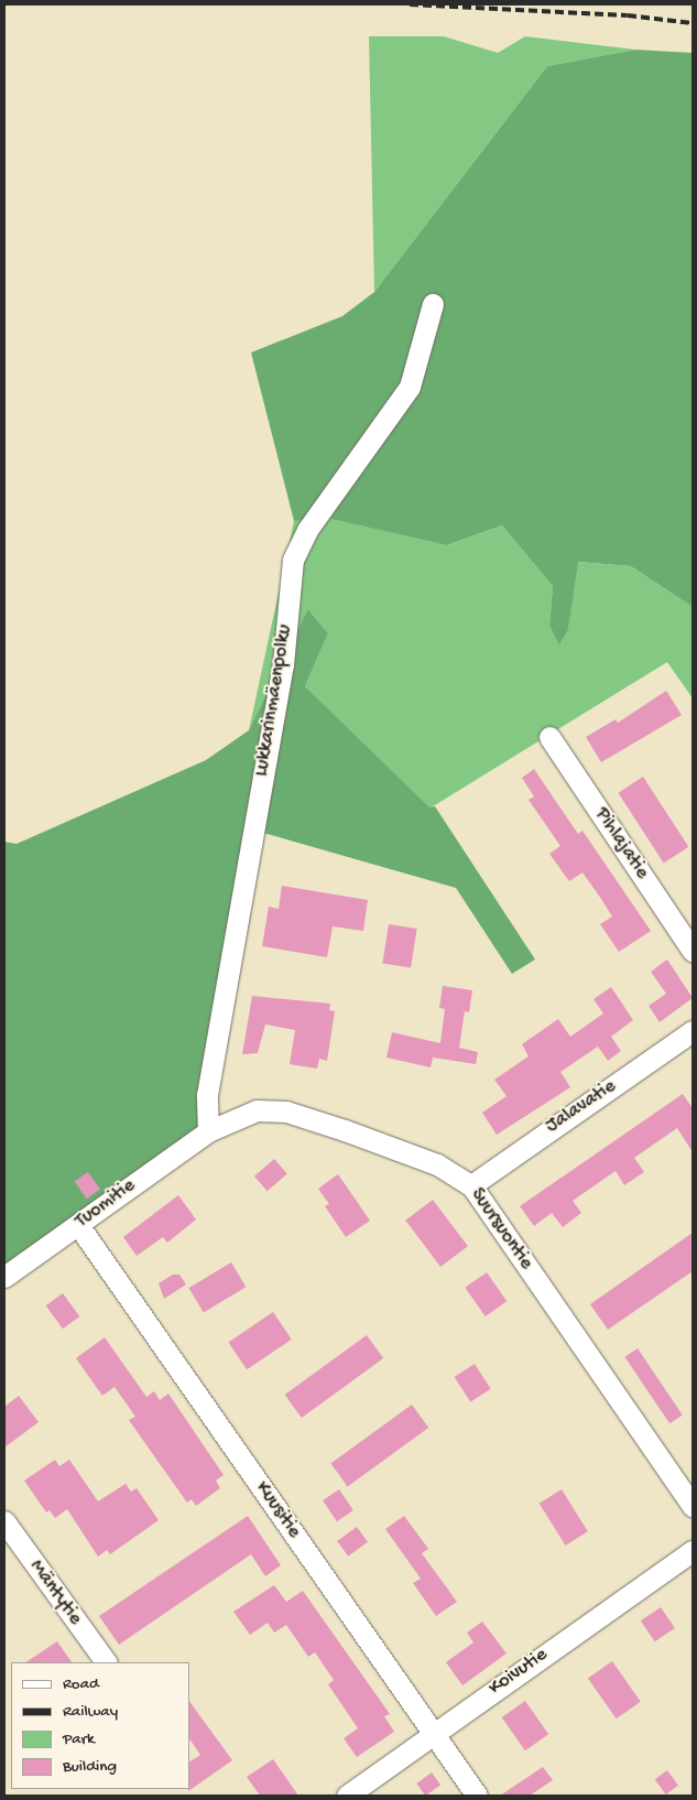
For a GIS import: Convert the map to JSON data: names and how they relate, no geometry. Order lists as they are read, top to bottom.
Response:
{
  "streets": {
    "street": [
      "Lukkarinmäenpolku",
      "Pihlajatie",
      "Jalavatie",
      "Tuomitie",
      "Suursuontie",
      "Kuusitie",
      "Mäntytie",
      "Koivutie"
    ]
  },
  "crossings": [
    ["Lukkarinmäenpolku", "Tuomitie"],
    ["Lukkarinmäenpolku", "Suursuontie"],
    ["Jalavatie", "Suursuontie"],
    ["Tuomitie", "Suursuontie"],
    ["Tuomitie", "Kuusitie"],
    ["Kuusitie", "Koivutie"]
  ],
  "legend": [
    "Road",
    "Railway",
    "Park",
    "Building"
  ]
}
